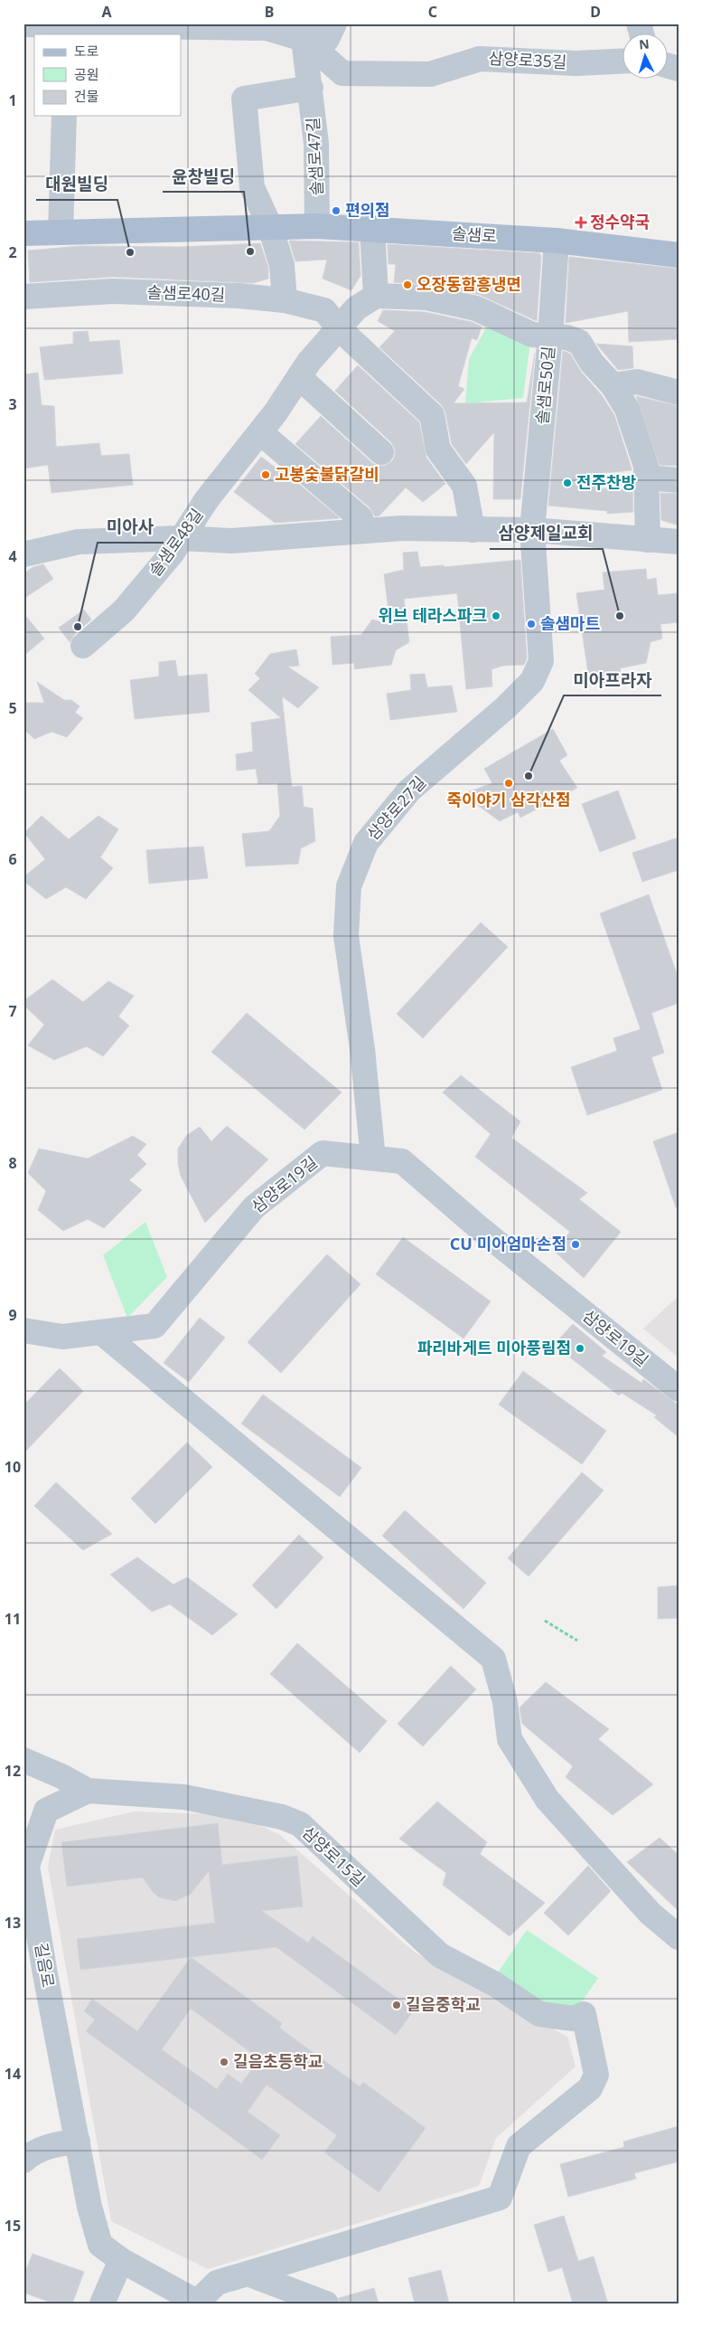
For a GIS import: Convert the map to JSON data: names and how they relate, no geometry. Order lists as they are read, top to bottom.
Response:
{
  "streets": {
    "main road": ["솔샘로"],
    "street": [
      "삼양로35길",
      "솔샘로47길",
      "솔샘로40길",
      "솔샘로50길",
      "솔샘로48길",
      "삼양로27길",
      "삼양로19길",
      "삼양로15길",
      "길음로"
    ]
  },
  "crossings": [
    ["삼양로35길", "솔샘로47길"],
    ["솔샘로47길", "솔샘로"],
    ["솔샘로", "솔샘로50길"],
    ["솔샘로40길", "솔샘로48길"],
    ["솔샘로50길", "삼양로27길"],
    ["삼양로27길", "삼양로19길"],
    ["삼양로15길", "길음로"]
  ],
  "places": {
    "other": [
      "편의점",
      "윤창빌딩",
      "대원빌딩",
      "오장동함흥냉면",
      "고봉숯불닭갈비",
      "전주찬방",
      "위브 테라스파크",
      "삼양제일교회",
      "솔샘마트",
      "미아사",
      "미아프라자",
      "죽이야기 삼각산점",
      "CU 미아엄마손점",
      "파리바게트 미아풍림점",
      "길음중학교",
      "길음초등학교"
    ],
    "health": ["정수약국"]
  },
  "legend": ["도로", "공원", "건물"],
  "north": "top",
  "grid": {
    "columns": [
      "A",
      "B",
      "C",
      "D"
    ],
    "rows": [
      "1",
      "2",
      "3",
      "4",
      "5",
      "6",
      "7",
      "8",
      "9",
      "10",
      "11",
      "12",
      "13",
      "14",
      "15"
    ]
  }
}
